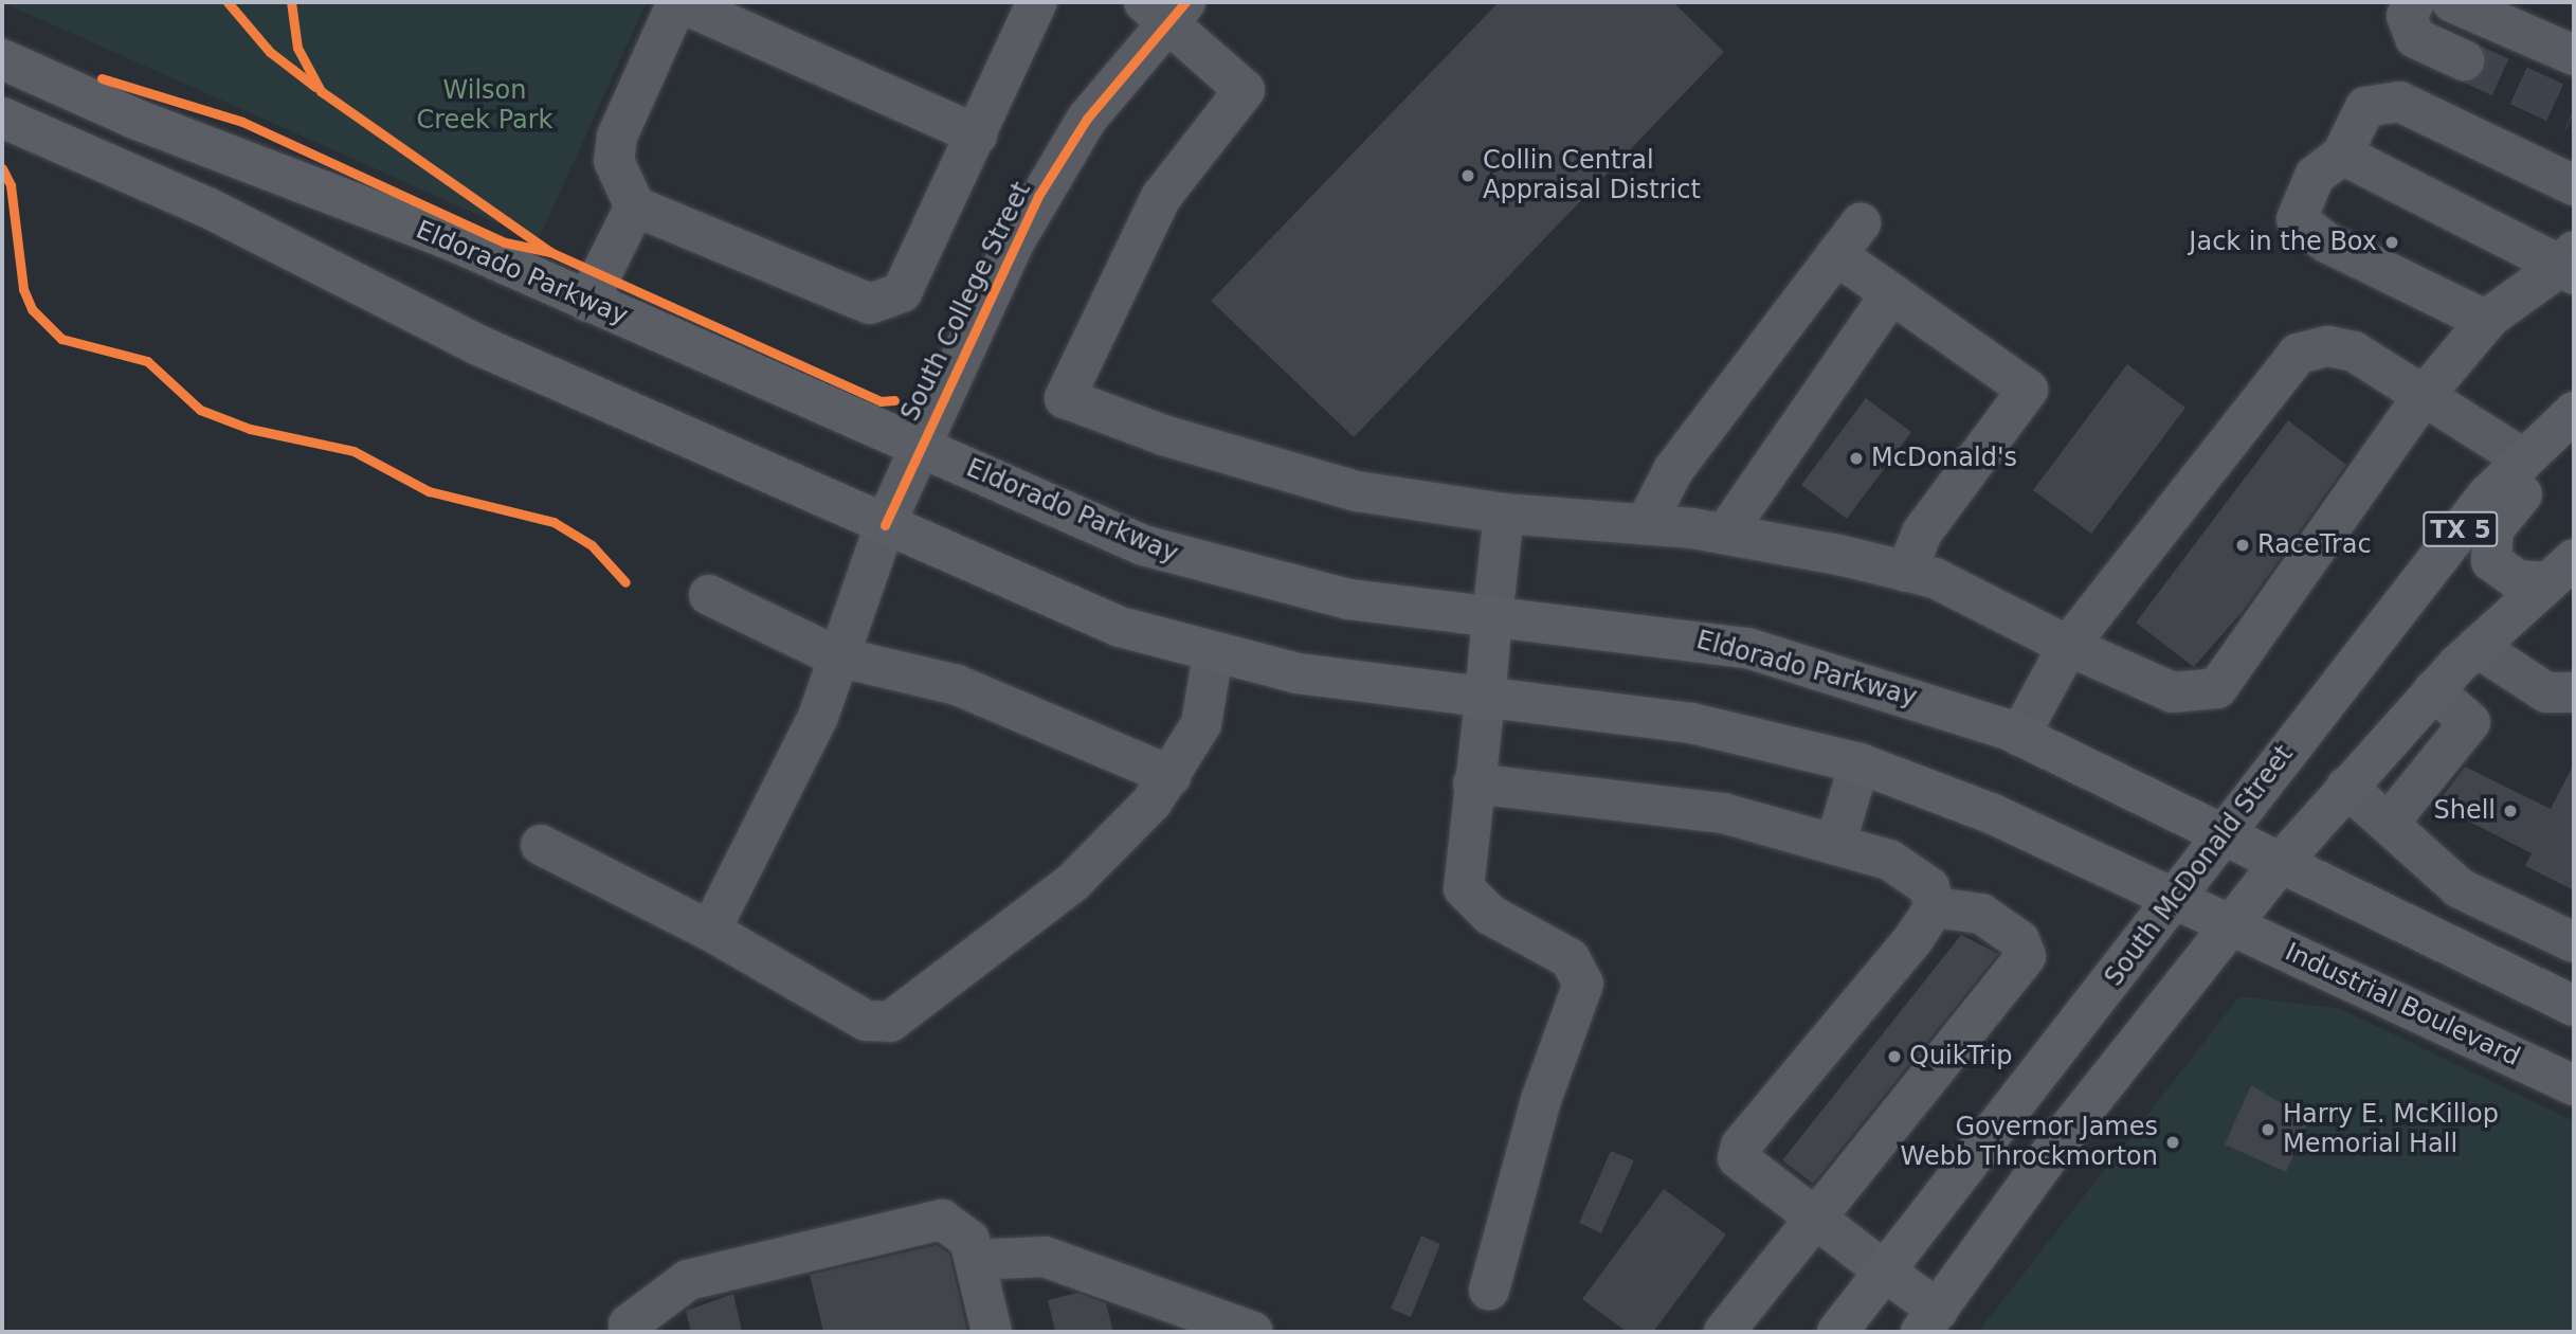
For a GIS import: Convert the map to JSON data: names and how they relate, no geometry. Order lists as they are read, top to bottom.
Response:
{
  "streets": {
    "main road": [
      "Eldorado Parkway",
      "TX 5",
      "South McDonald Street",
      "Industrial Boulevard"
    ],
    "street": ["South College Street"]
  },
  "crossings": [
    ["Eldorado Parkway", "South College Street"],
    ["Eldorado Parkway", "South McDonald Street"],
    ["South McDonald Street", "Industrial Boulevard"]
  ],
  "parks": ["Wilson Creek Park"],
  "places": [
    "Collin Central Appraisal District",
    "Jack in the Box",
    "McDonald's",
    "RaceTrac",
    "Shell",
    "QuikTrip",
    "Harry E. McKillop Memorial Hall",
    "Governor James Webb Throckmorton"
  ]
}
